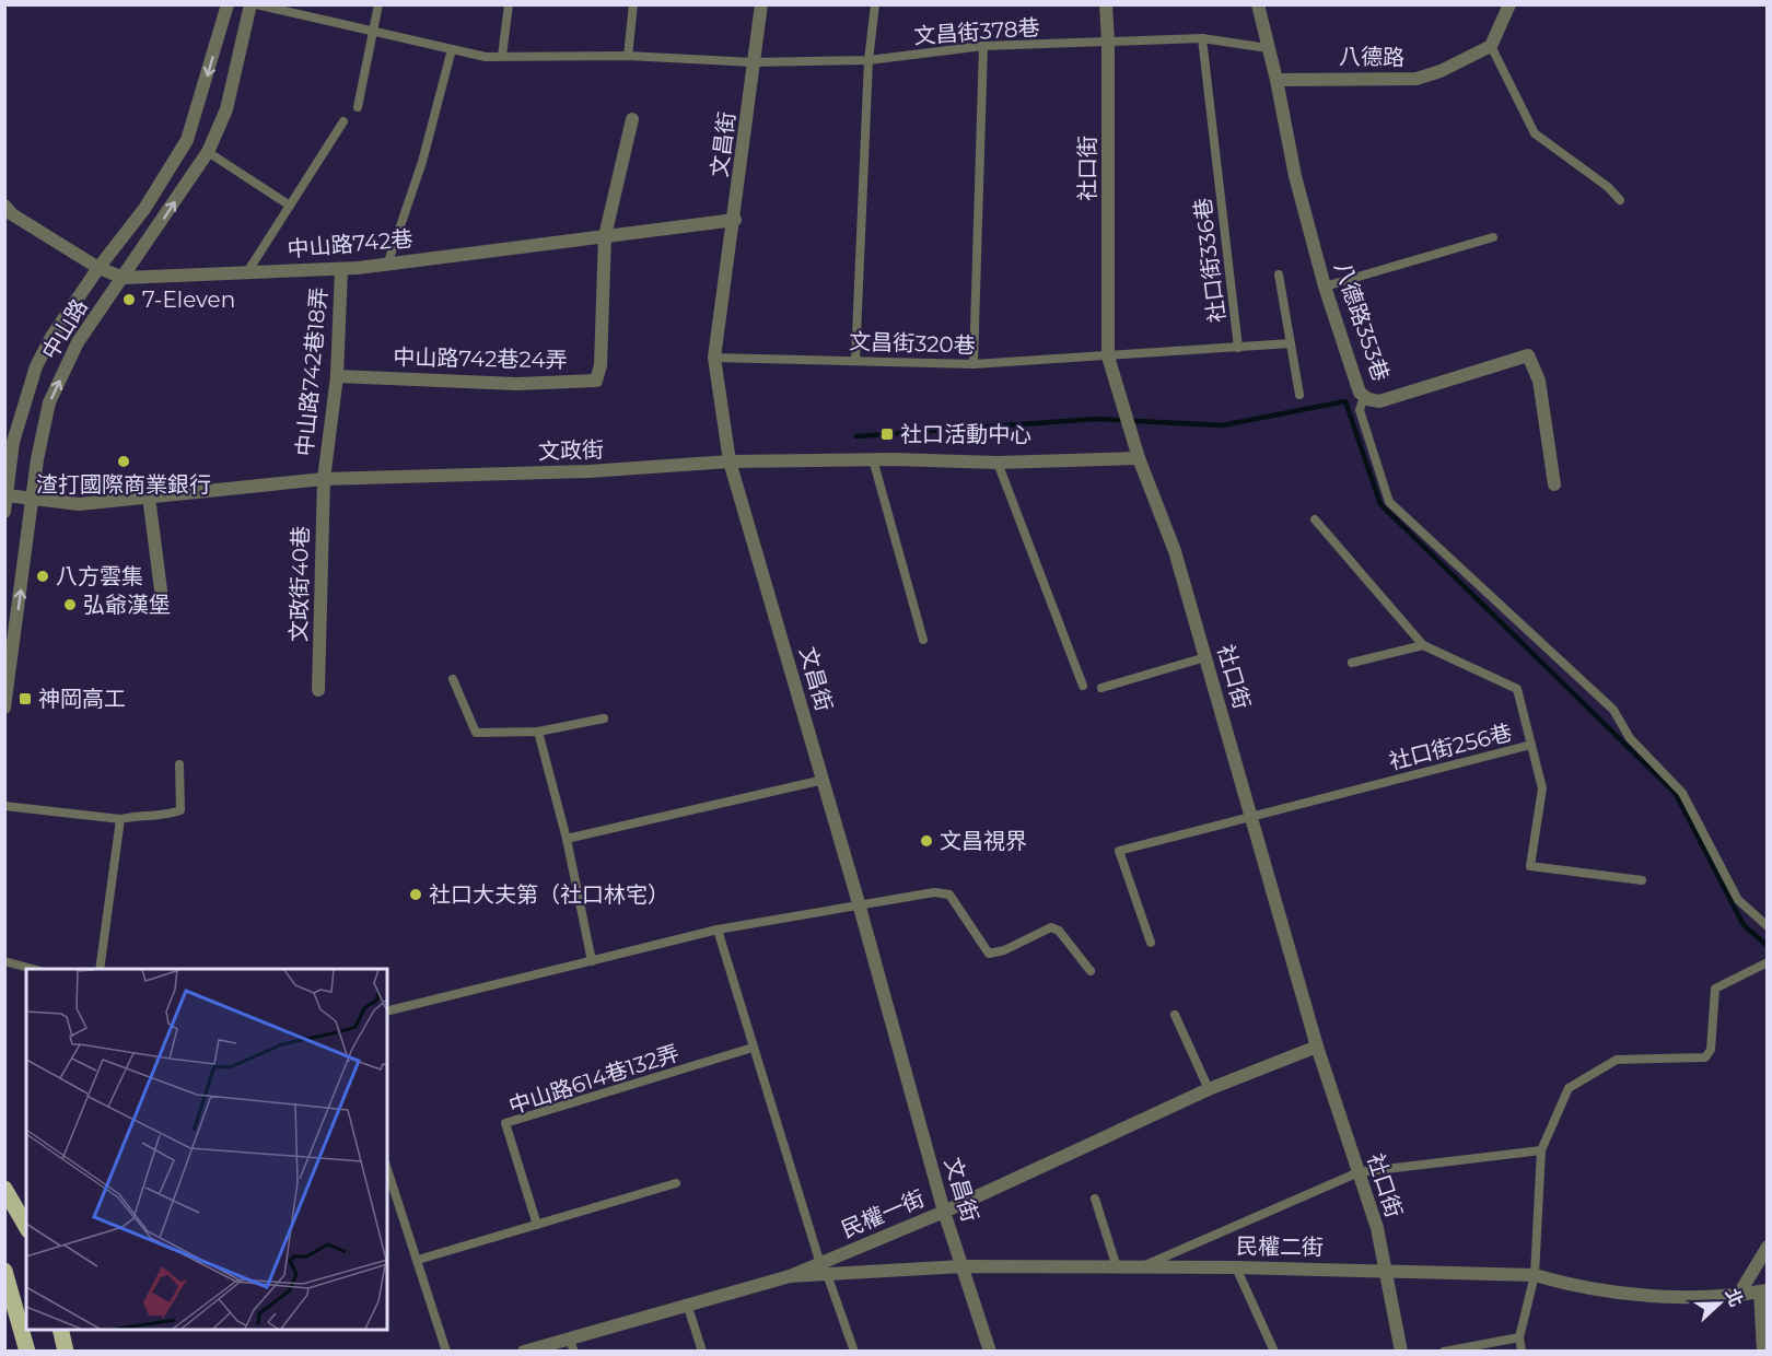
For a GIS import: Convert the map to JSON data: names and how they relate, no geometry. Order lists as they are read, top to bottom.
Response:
{
  "streets": {
    "street": [
      "八德路",
      "文昌街",
      "社口街",
      "中山路742巷",
      "八德路353巷",
      "中山路",
      "中山路742巷24弄",
      "中山路742巷18弄",
      "文政街",
      "文政街40巷",
      "民權一街",
      "民權二街"
    ],
    "lane": [
      "文昌街378巷",
      "社口街336巷",
      "文昌街320巷",
      "社口街256巷",
      "中山路614巷132弄"
    ]
  },
  "crossings": [
    ["文昌街378巷", "文昌街"],
    ["文昌街378巷", "社口街"],
    ["文昌街378巷", "社口街336巷"],
    ["八德路", "八德路353巷"],
    ["文昌街", "中山路742巷"],
    ["文昌街", "文昌街320巷"],
    ["文昌街", "文政街"],
    ["文昌街", "民權一街"],
    ["文昌街", "民權二街"],
    ["社口街", "社口街336巷"],
    ["社口街", "文昌街320巷"],
    ["社口街", "文政街"],
    ["社口街", "社口街256巷"],
    ["社口街", "民權一街"],
    ["社口街", "民權二街"],
    ["中山路742巷", "中山路"],
    ["中山路742巷", "中山路742巷24弄"],
    ["中山路742巷", "中山路742巷18弄"],
    ["社口街336巷", "文昌街320巷"],
    ["中山路", "文政街"],
    ["中山路742巷24弄", "中山路742巷18弄"],
    ["中山路742巷18弄", "文政街"],
    ["中山路742巷18弄", "文政街40巷"],
    ["文政街", "文政街40巷"],
    ["民權一街", "民權二街"]
  ],
  "places": {
    "other": [
      "7-Eleven",
      "渣打國際商業銀行",
      "八方雲集",
      "弘爺漢堡",
      "文昌視界",
      "社口大夫第（社口林宅）"
    ],
    "transit": ["社口活動中心", "神岡高工"]
  },
  "north": "right"
}
